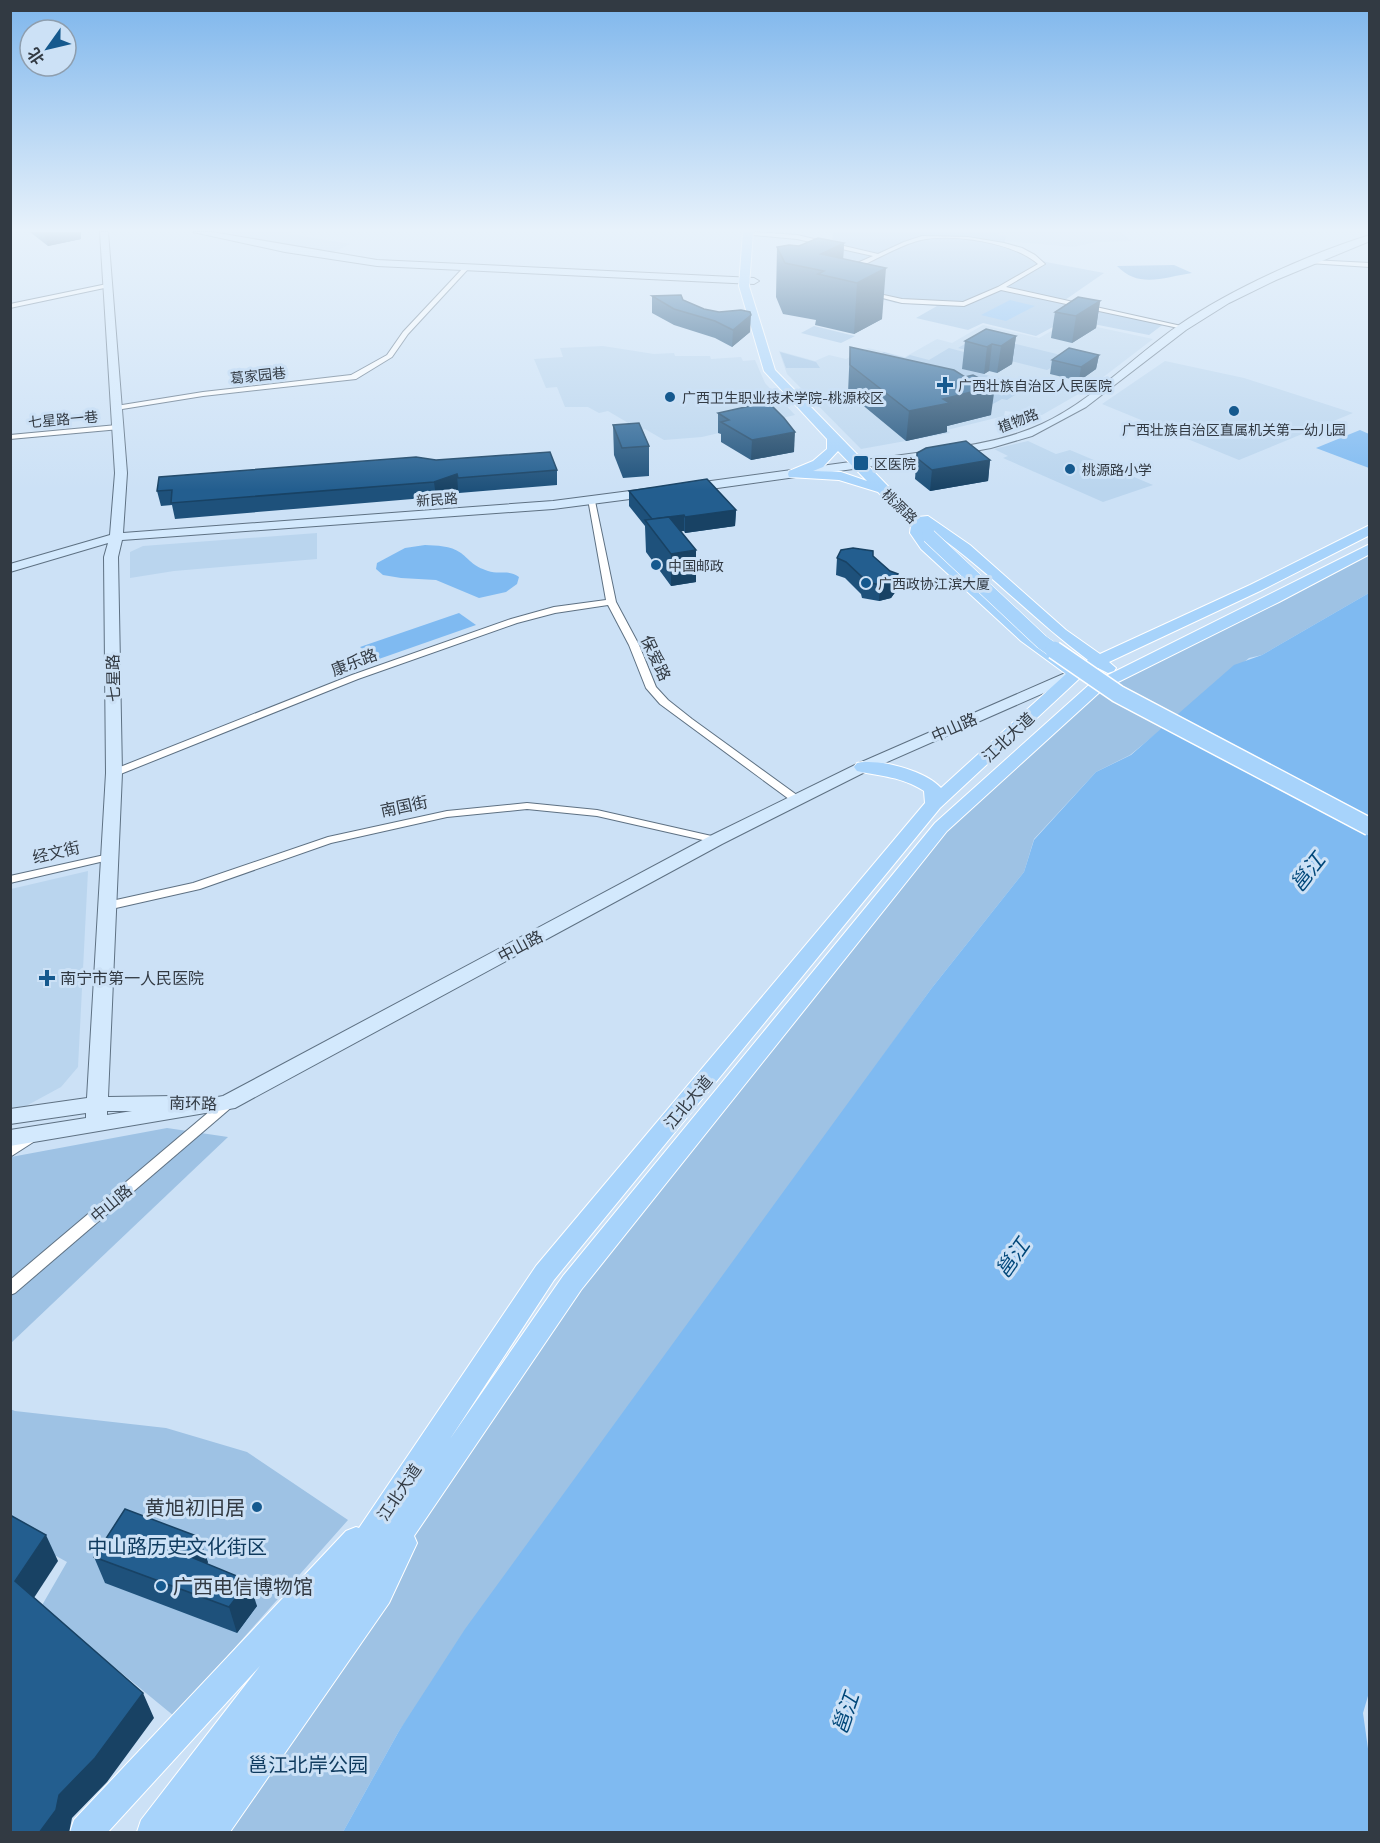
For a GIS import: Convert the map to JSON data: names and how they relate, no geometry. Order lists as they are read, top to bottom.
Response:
{
  "streets": {
    "main road": [
      "植物路",
      "新民路",
      "桃源路",
      "七星路",
      "中山路",
      "江北大道",
      "南环路"
    ],
    "street": [
      "葛家园巷",
      "七星路一巷",
      "保爱路",
      "康乐路",
      "南国街",
      "经文街"
    ]
  },
  "crossings": [
    ["葛家园巷", "七星路"],
    ["七星路一巷", "七星路"],
    ["植物路", "新民路"],
    ["植物路", "桃源路"],
    ["新民路", "桃源路"],
    ["新民路", "保爱路"],
    ["新民路", "七星路"],
    ["保爱路", "康乐路"],
    ["保爱路", "中山路"],
    ["康乐路", "七星路"],
    ["七星路", "南国街"],
    ["七星路", "经文街"],
    ["七星路", "南环路"],
    ["中山路", "江北大道"],
    ["中山路", "南国街"],
    ["中山路", "南环路"]
  ],
  "water": ["邕江"],
  "parks": ["中山路历史文化街区", "邕江北岸公园"],
  "places": {
    "health": ["广西壮族自治区人民医院", "南宁市第一人民医院"],
    "other": [
      "广西卫生职业技术学院-桃源校区",
      "广西壮族自治区直属机关第一幼儿园",
      "桃源路小学",
      "中国邮政",
      "广西政协江滨大厦",
      "黄旭初旧居",
      "广西电信博物馆"
    ],
    "transit": ["区医院"]
  },
  "north": "bottom left"
}
